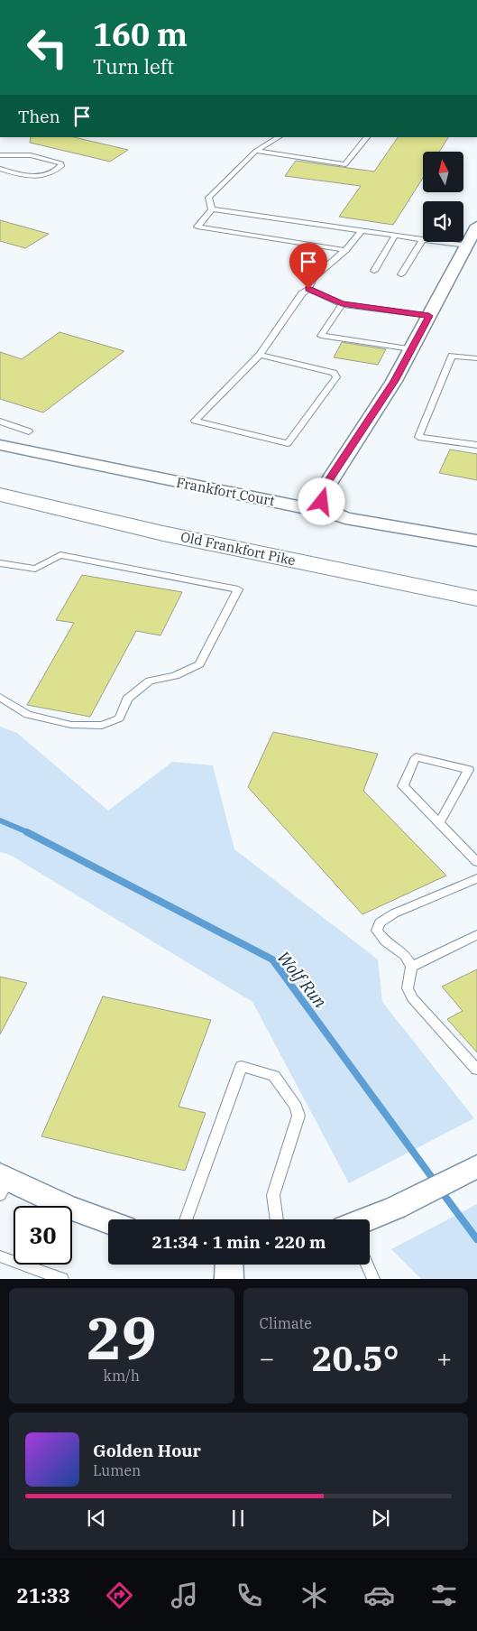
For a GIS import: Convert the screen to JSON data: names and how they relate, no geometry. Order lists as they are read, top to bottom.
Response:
{
  "streets": {
    "main road": ["Old Frankfort Pike"],
    "street": ["Frankfort Court"]
  },
  "water": ["Wolf Run"],
  "north": "top",
  "page": {
    "turn": ["160 m", "Turn left"],
    "then": "Then",
    "limit": "30",
    "trip": "21:34 · 1 min · 220 m",
    "tile": [
      ["29", "km/h"],
      "Climate"
    ],
    "heat": ["−", "20.5°", "+"],
    "song": ["Golden Hour", "Lumen"],
    "tabs": "21:33"
  }
}
